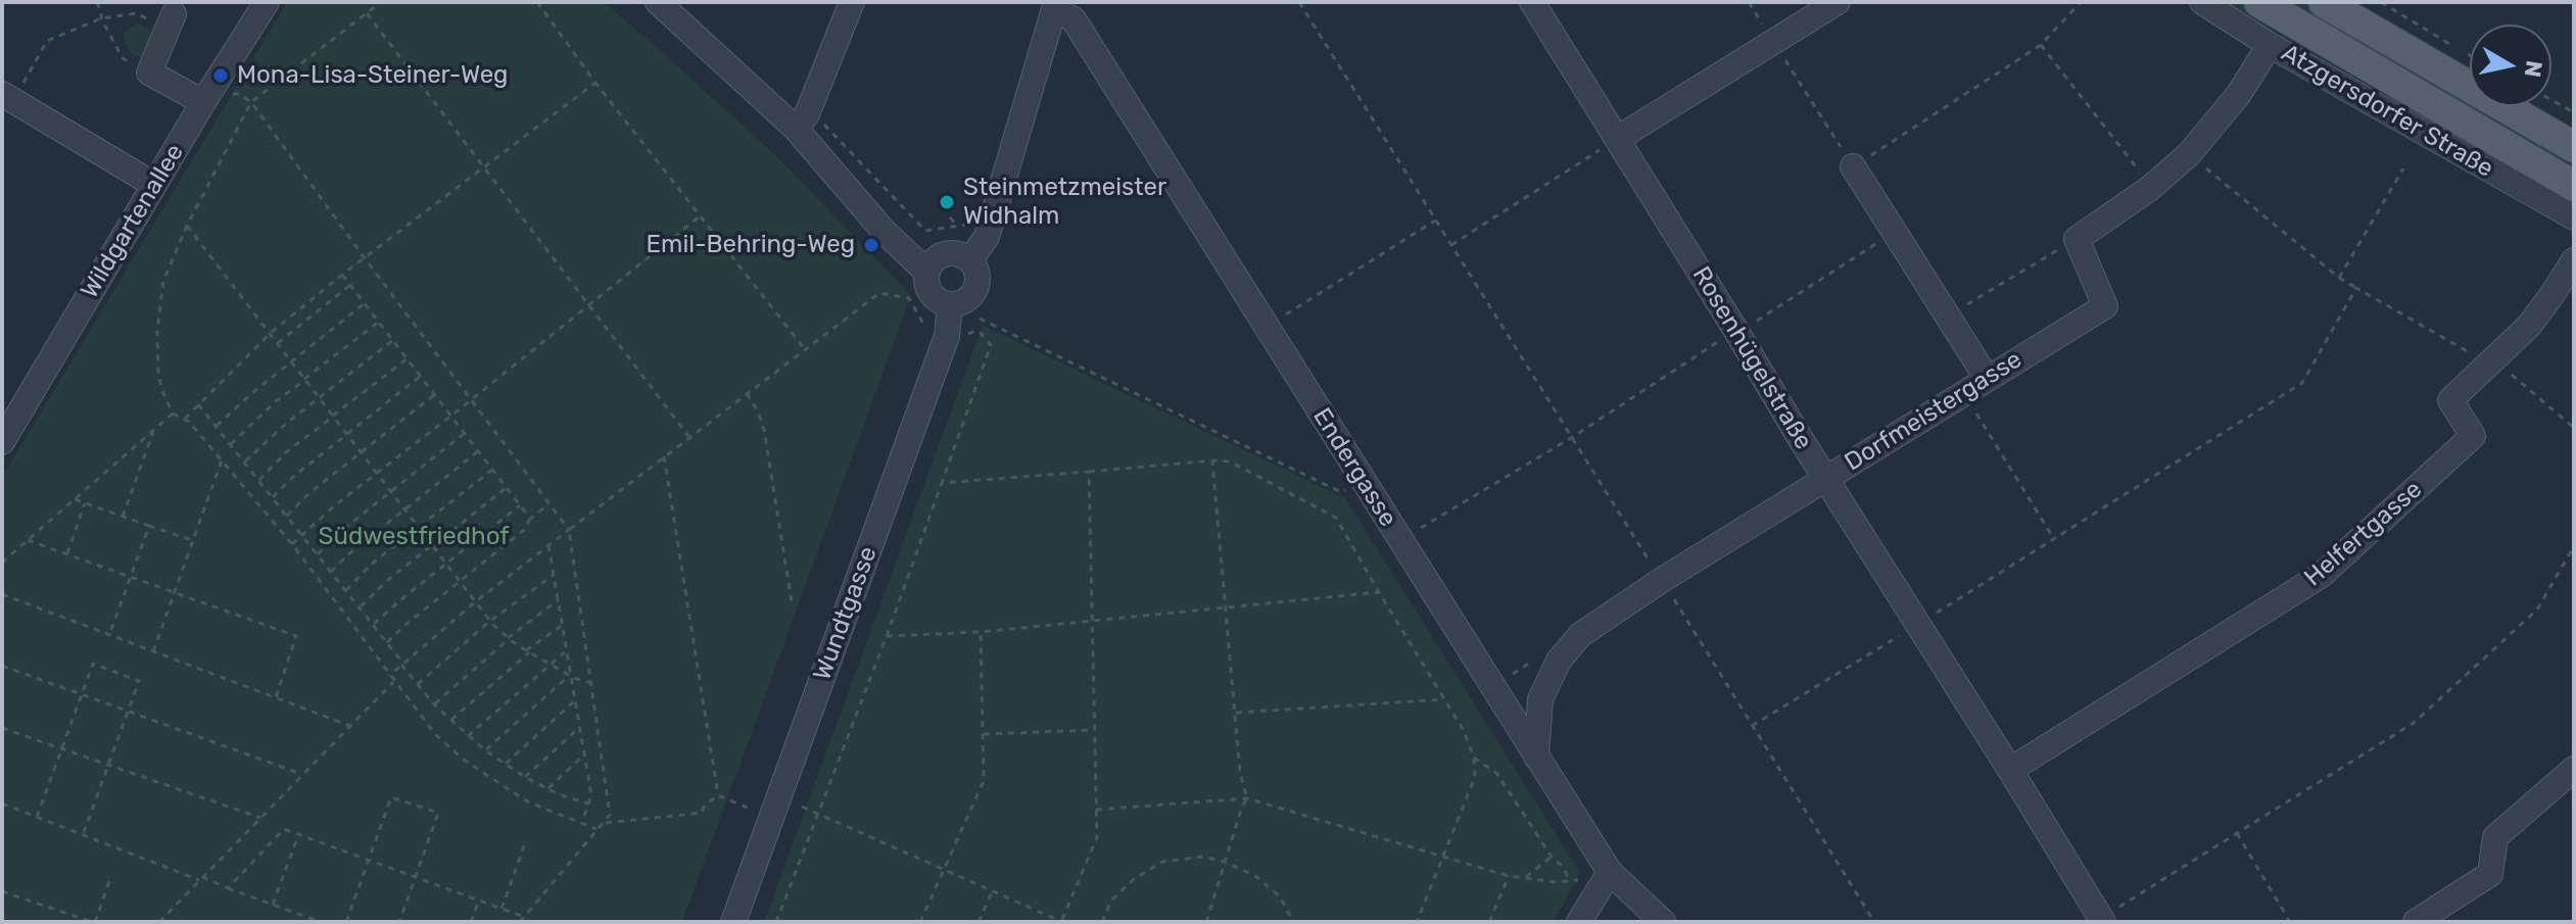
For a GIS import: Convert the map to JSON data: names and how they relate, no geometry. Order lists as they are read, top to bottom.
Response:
{
  "streets": {
    "main road": ["Atzgersdorfer Straße"],
    "street": [
      "Wildgartenallee",
      "Rosenhügelstraße",
      "Dorfmeistergasse",
      "Endergasse",
      "Helfertgasse",
      "Wundtgasse"
    ]
  },
  "crossings": [
    ["Rosenhügelstraße", "Dorfmeistergasse"],
    ["Rosenhügelstraße", "Helfertgasse"],
    ["Dorfmeistergasse", "Endergasse"]
  ],
  "parks": ["Südwestfriedhof"],
  "places": ["Mona-Lisa-Steiner-Weg", "Steinmetzmeister Widhalm", "Emil-Behring-Weg"],
  "north": "right"
}
